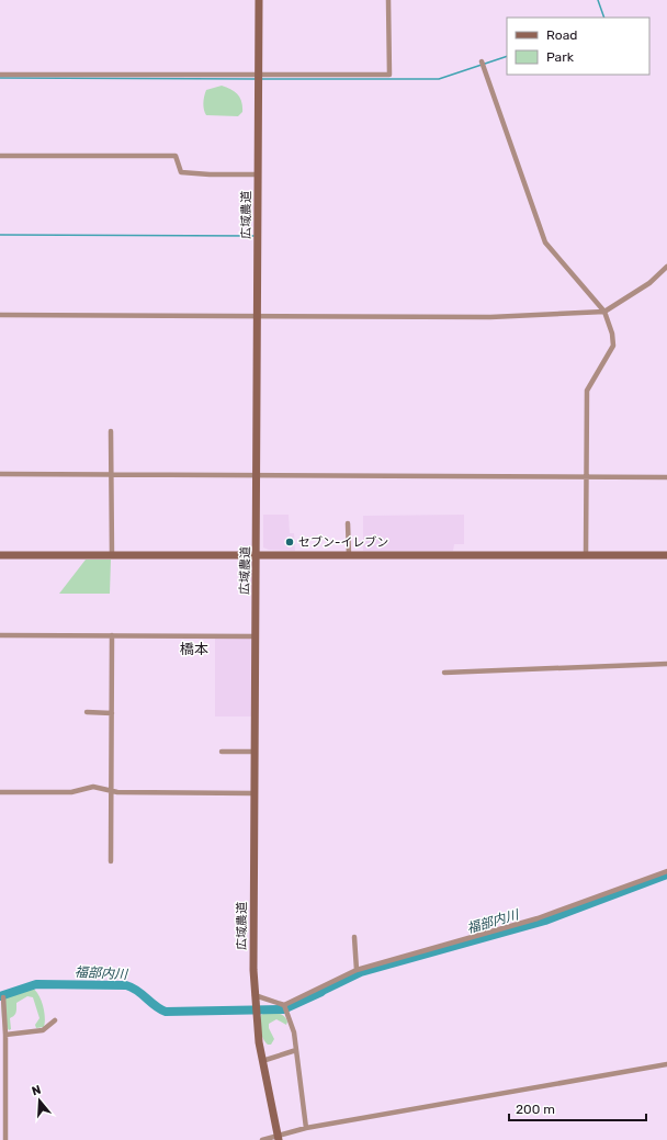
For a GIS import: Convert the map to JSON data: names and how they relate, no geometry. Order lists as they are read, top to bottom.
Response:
{
  "streets": {
    "street": ["広域農道"]
  },
  "districts": ["橋本"],
  "water": ["福部内川"],
  "places": ["セブン-イレブン"],
  "legend": ["Road", "Park"],
  "scale_bar": "200 m",
  "north": "top"
}
